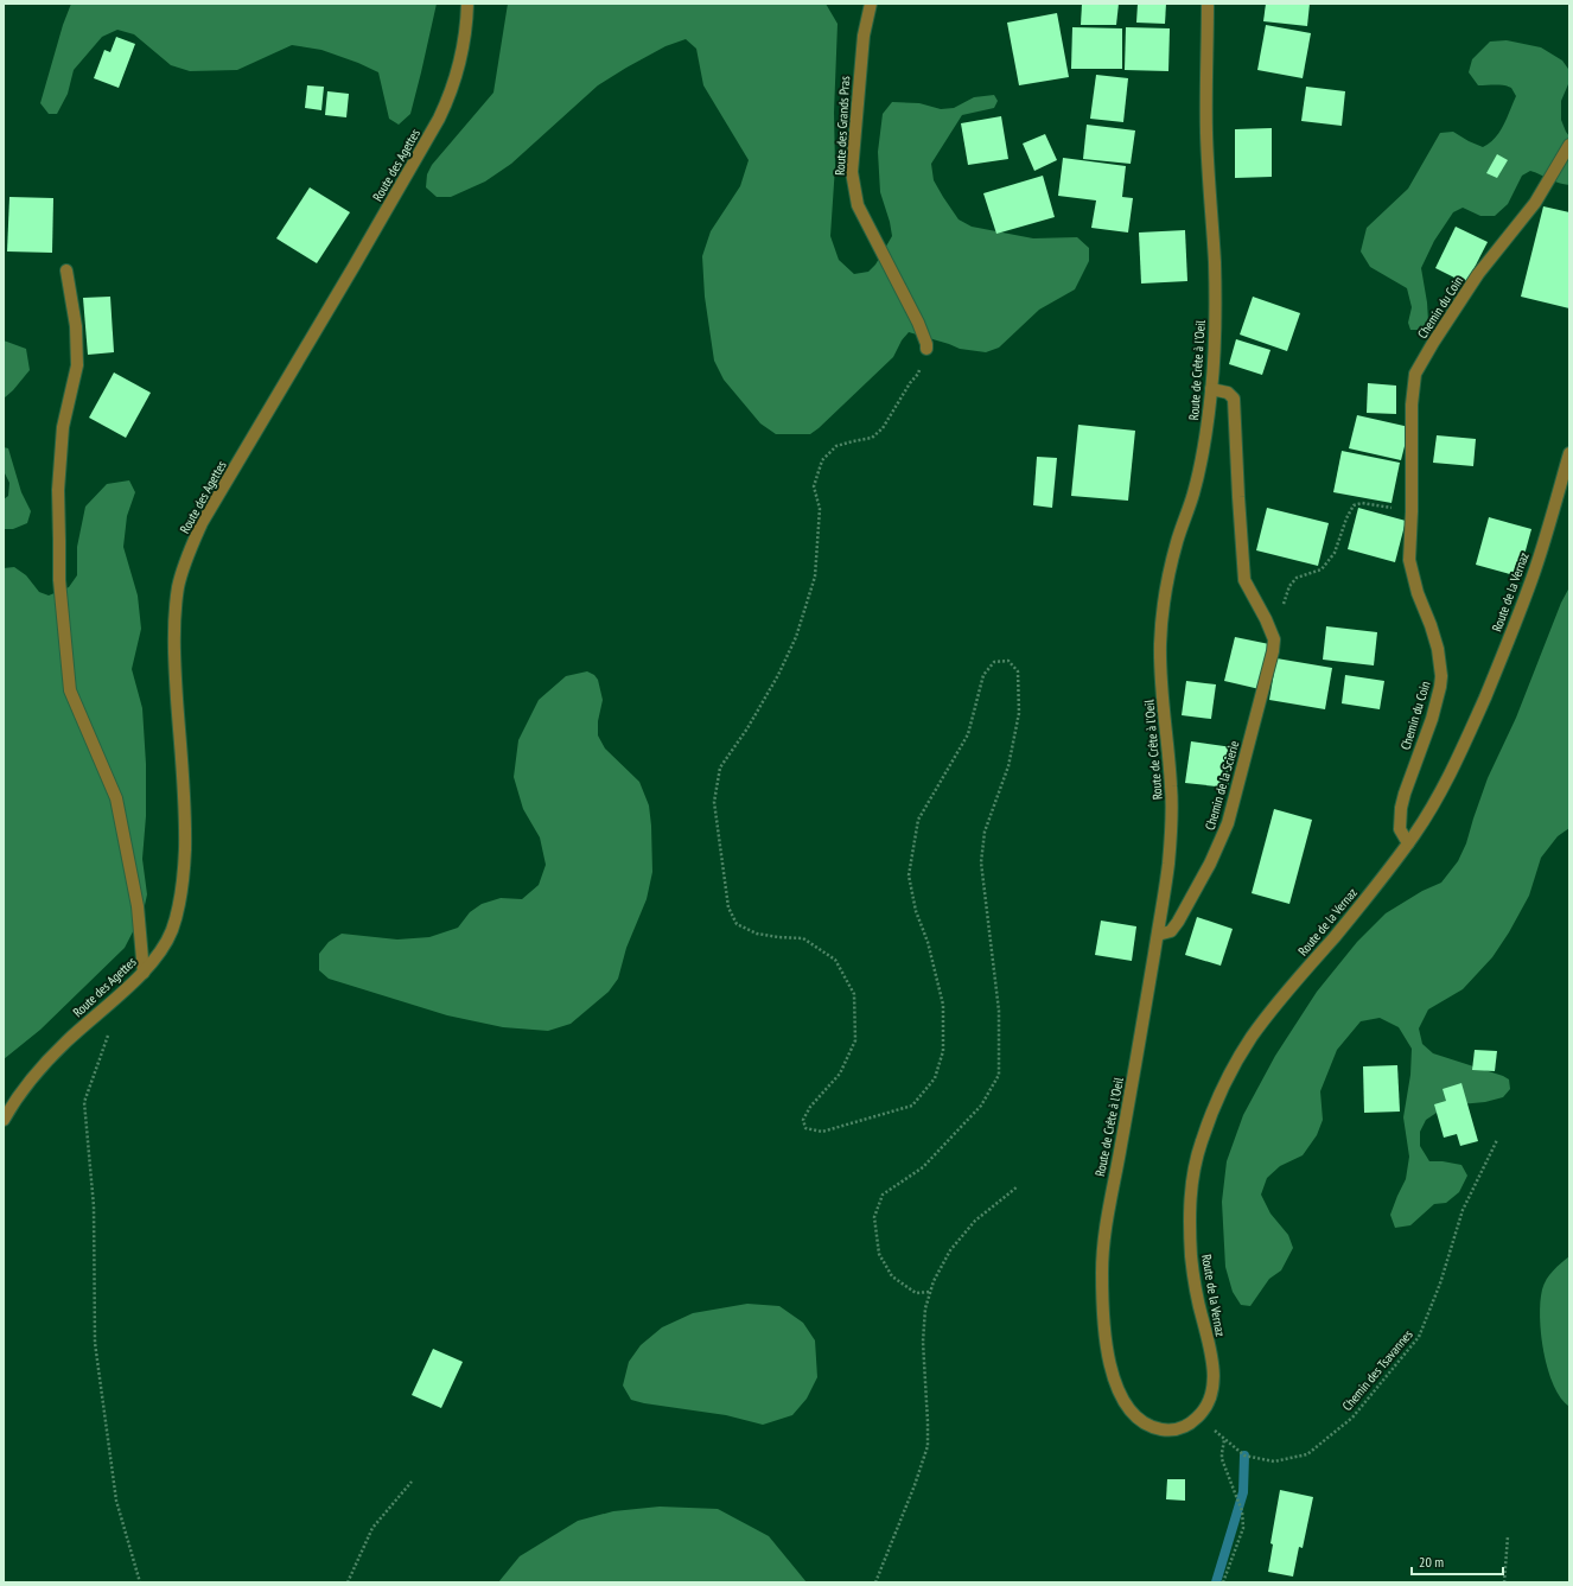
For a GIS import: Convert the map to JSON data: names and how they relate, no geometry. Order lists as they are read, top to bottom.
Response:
{
  "streets": {
    "street": [
      "Route des Grands Pras",
      "Route des Agettes",
      "Chemin du Coin",
      "Route de Crête à l'Oeil",
      "Route de la Vernaz",
      "Chemin de la Scierie"
    ],
    "path": ["Chemin des Tsavannes"]
  },
  "crossings": [
    ["Chemin du Coin", "Route de la Vernaz"],
    ["Route de Crête à l'Oeil", "Route de la Vernaz"],
    ["Route de Crête à l'Oeil", "Chemin de la Scierie"],
    ["Route de Crête à l'Oeil", "Chemin des Tsavannes"],
    ["Route de la Vernaz", "Chemin des Tsavannes"]
  ],
  "scale_bar": "20 m"
}
